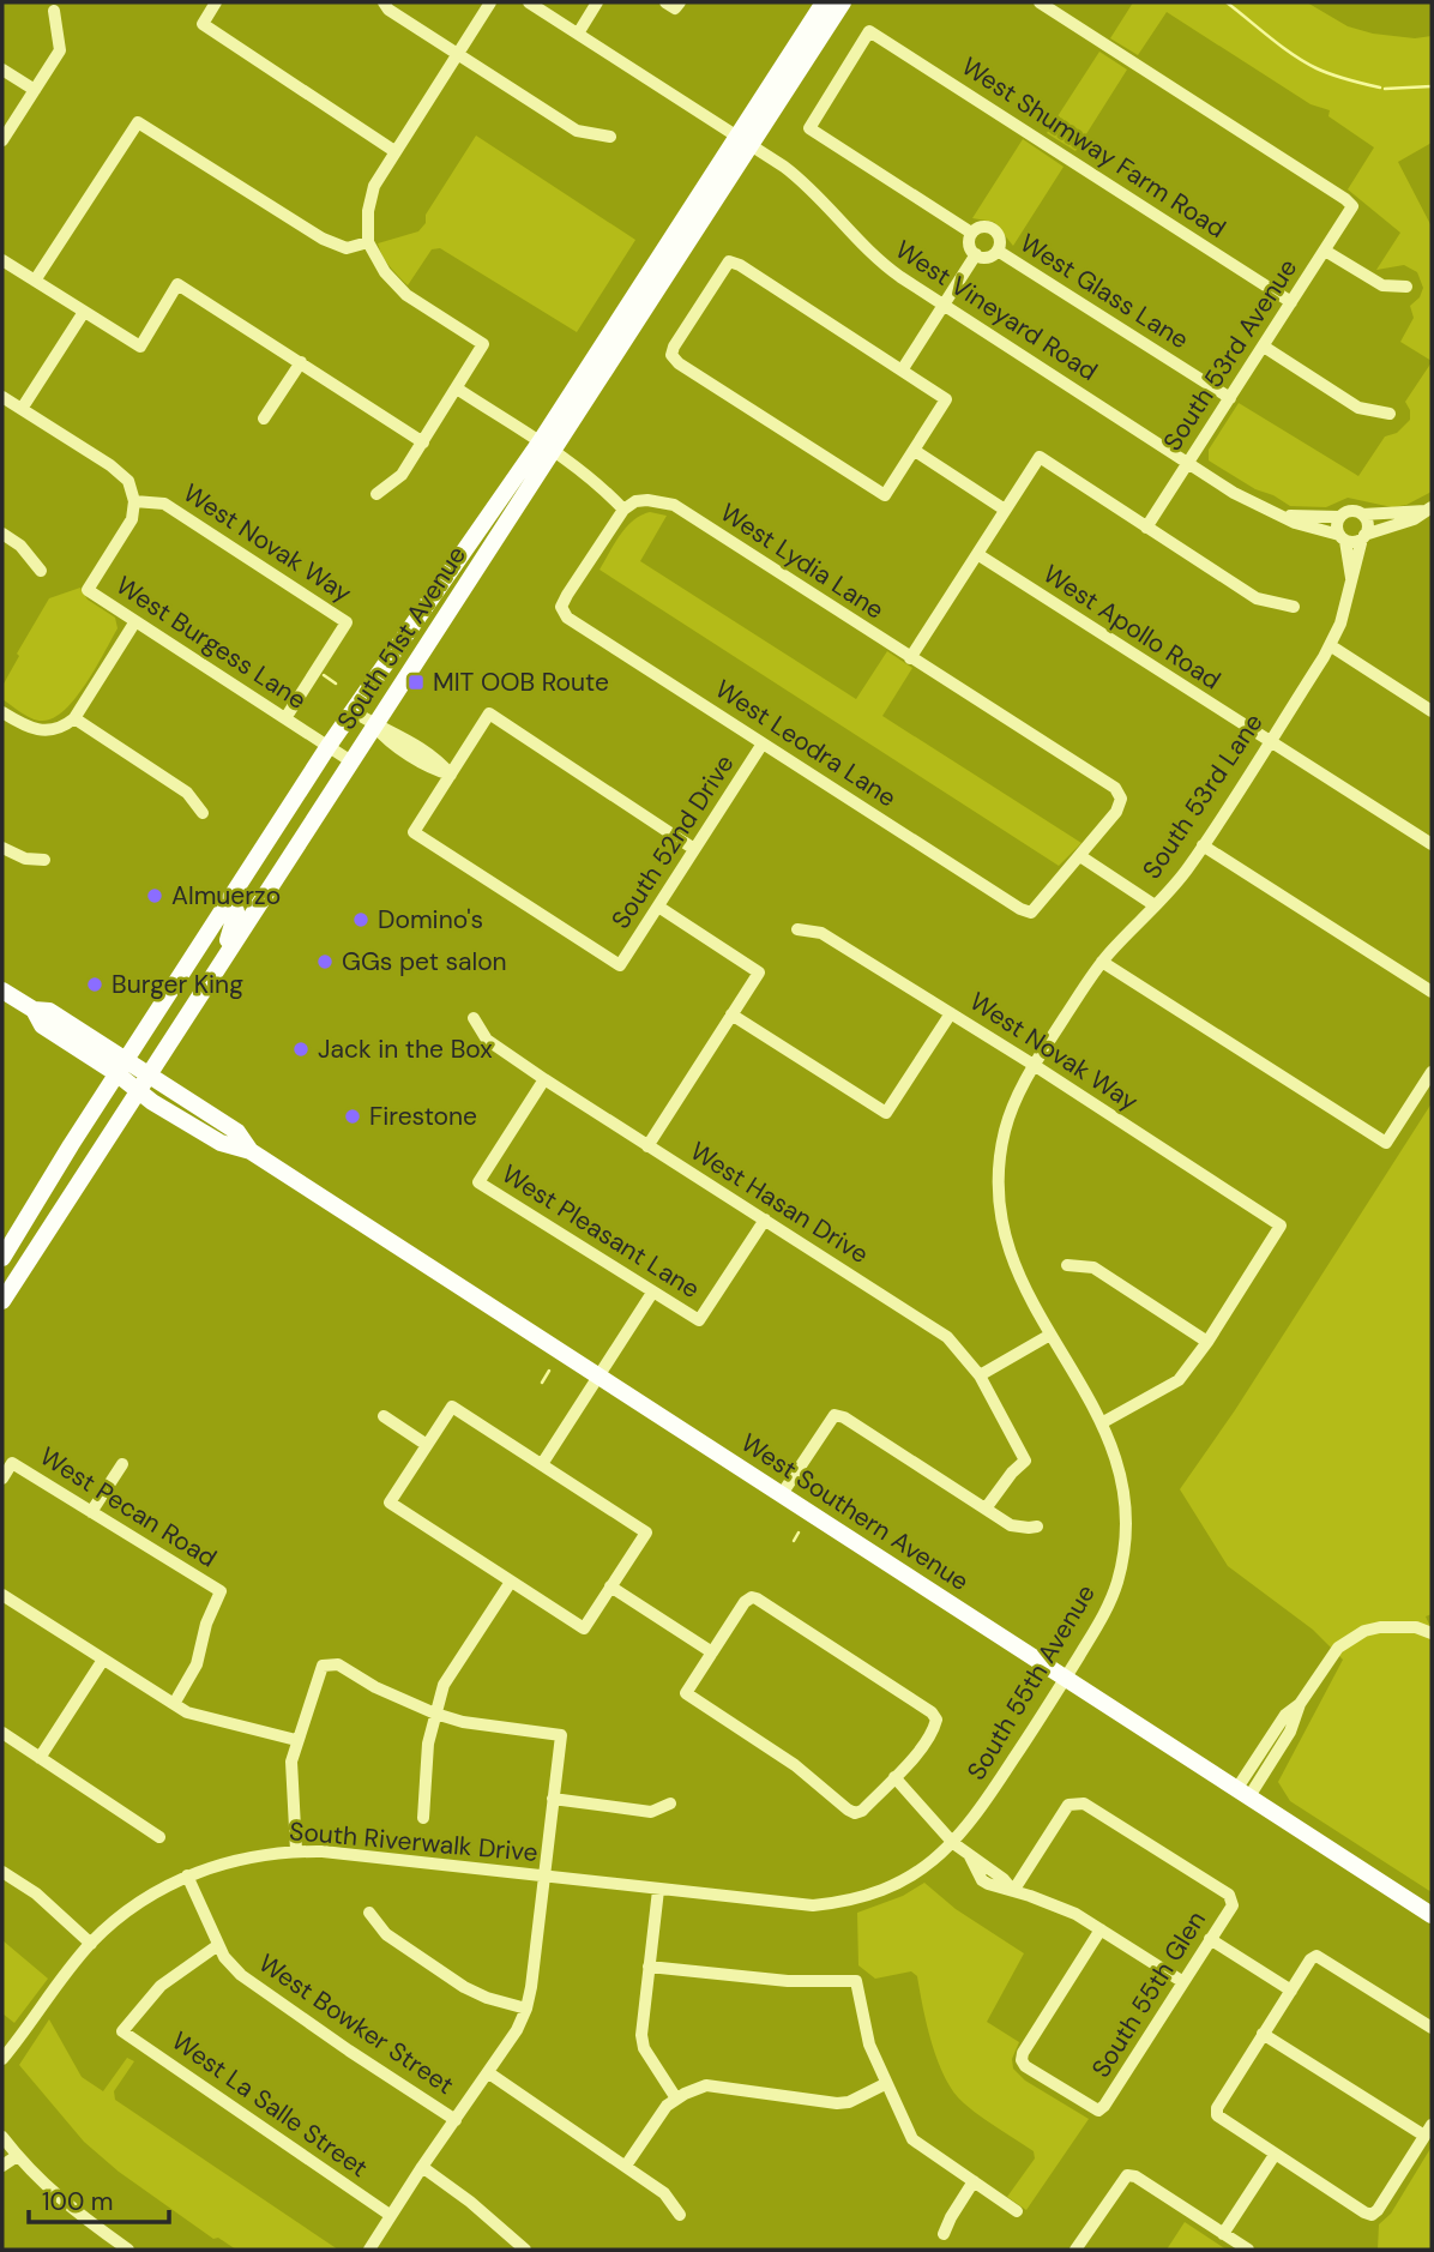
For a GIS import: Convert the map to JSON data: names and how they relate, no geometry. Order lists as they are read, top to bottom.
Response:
{
  "streets": {
    "main road": ["South 51st Avenue", "West Southern Avenue"],
    "street": [
      "West Shumway Farm Road",
      "West Glass Lane",
      "West Vineyard Road",
      "South 53rd Avenue",
      "West Novak Way",
      "West Lydia Lane",
      "West Apollo Road",
      "West Burgess Lane",
      "West Leodra Lane",
      "South 53rd Lane",
      "South 52nd Drive",
      "West Hasan Drive",
      "West Pleasant Lane",
      "West Pecan Road",
      "South 55th Avenue",
      "South Riverwalk Drive",
      "South 55th Glen",
      "West Bowker Street",
      "West La Salle Street"
    ]
  },
  "crossings": [
    ["West Shumway Farm Road", "West Glass Lane"],
    ["West Shumway Farm Road", "South 53rd Avenue"],
    ["West Glass Lane", "South 53rd Avenue"],
    ["West Vineyard Road", "South 53rd Avenue"],
    ["West Vineyard Road", "South 51st Avenue"],
    ["West Vineyard Road", "South 53rd Lane"],
    ["West Novak Way", "West Burgess Lane"],
    ["West Novak Way", "South 53rd Lane"],
    ["West Lydia Lane", "West Leodra Lane"],
    ["West Apollo Road", "South 53rd Lane"],
    ["South 51st Avenue", "West Burgess Lane"],
    ["South 51st Avenue", "West Southern Avenue"],
    ["West Leodra Lane", "South 52nd Drive"],
    ["South 53rd Lane", "South 55th Avenue"],
    ["West Hasan Drive", "West Pleasant Lane"],
    ["West Southern Avenue", "South 55th Avenue"],
    ["South 55th Avenue", "South Riverwalk Drive"],
    ["South Riverwalk Drive", "West Bowker Street"],
    ["West Bowker Street", "West La Salle Street"]
  ],
  "places": {
    "transit": ["MIT OOB Route"],
    "other": [
      "Almuerzo",
      "Domino's",
      "GGs pet salon",
      "Burger King",
      "Jack in the Box",
      "Firestone"
    ]
  },
  "scale_bar": "100 m"
}
